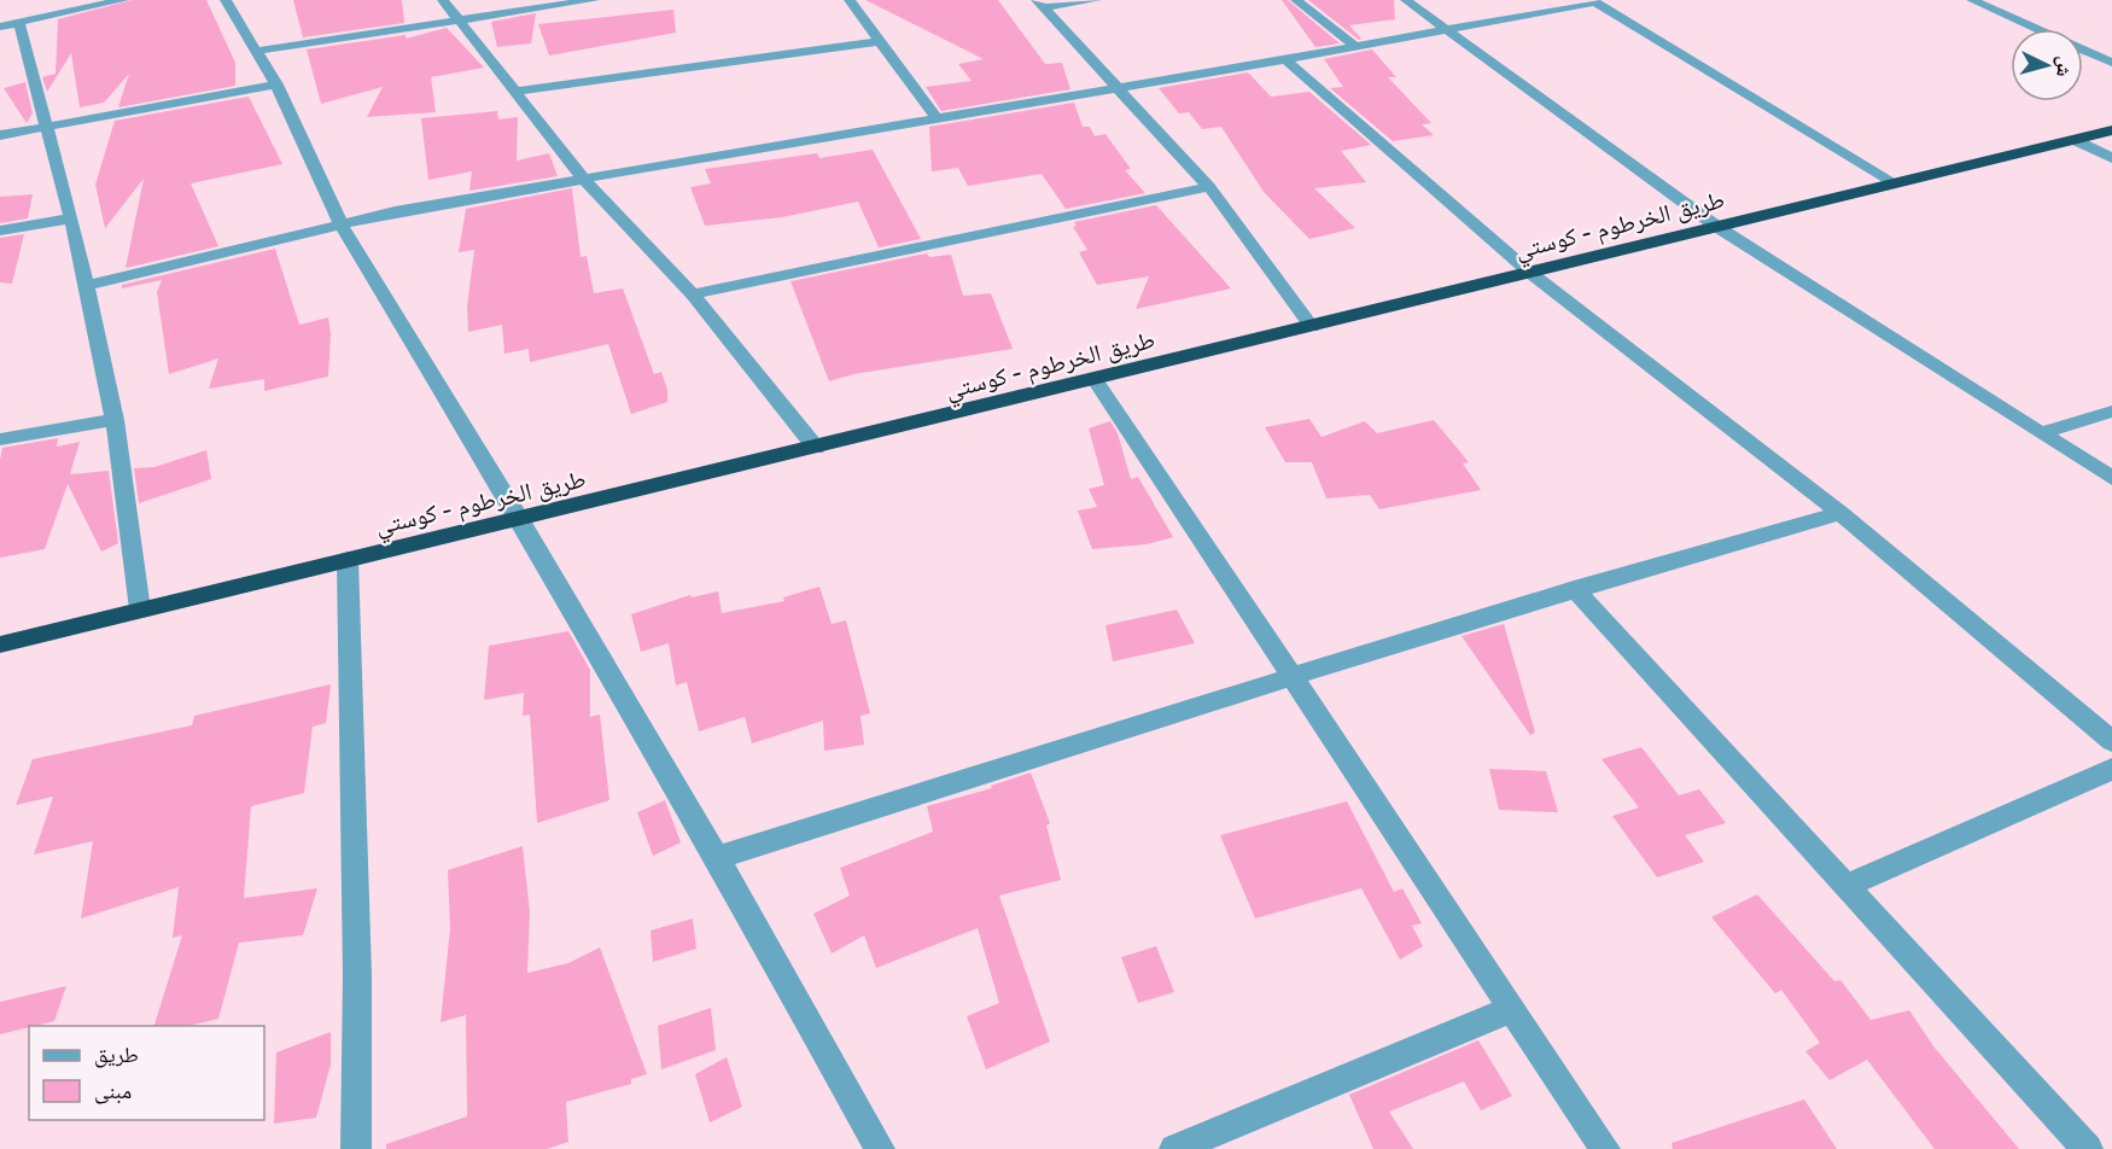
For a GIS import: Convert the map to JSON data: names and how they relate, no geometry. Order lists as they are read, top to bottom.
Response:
{
  "streets": {
    "highway": ["طريق الخرطوم - كوستي"]
  },
  "legend": ["طريق", "مبنى"],
  "north": "right"
}
